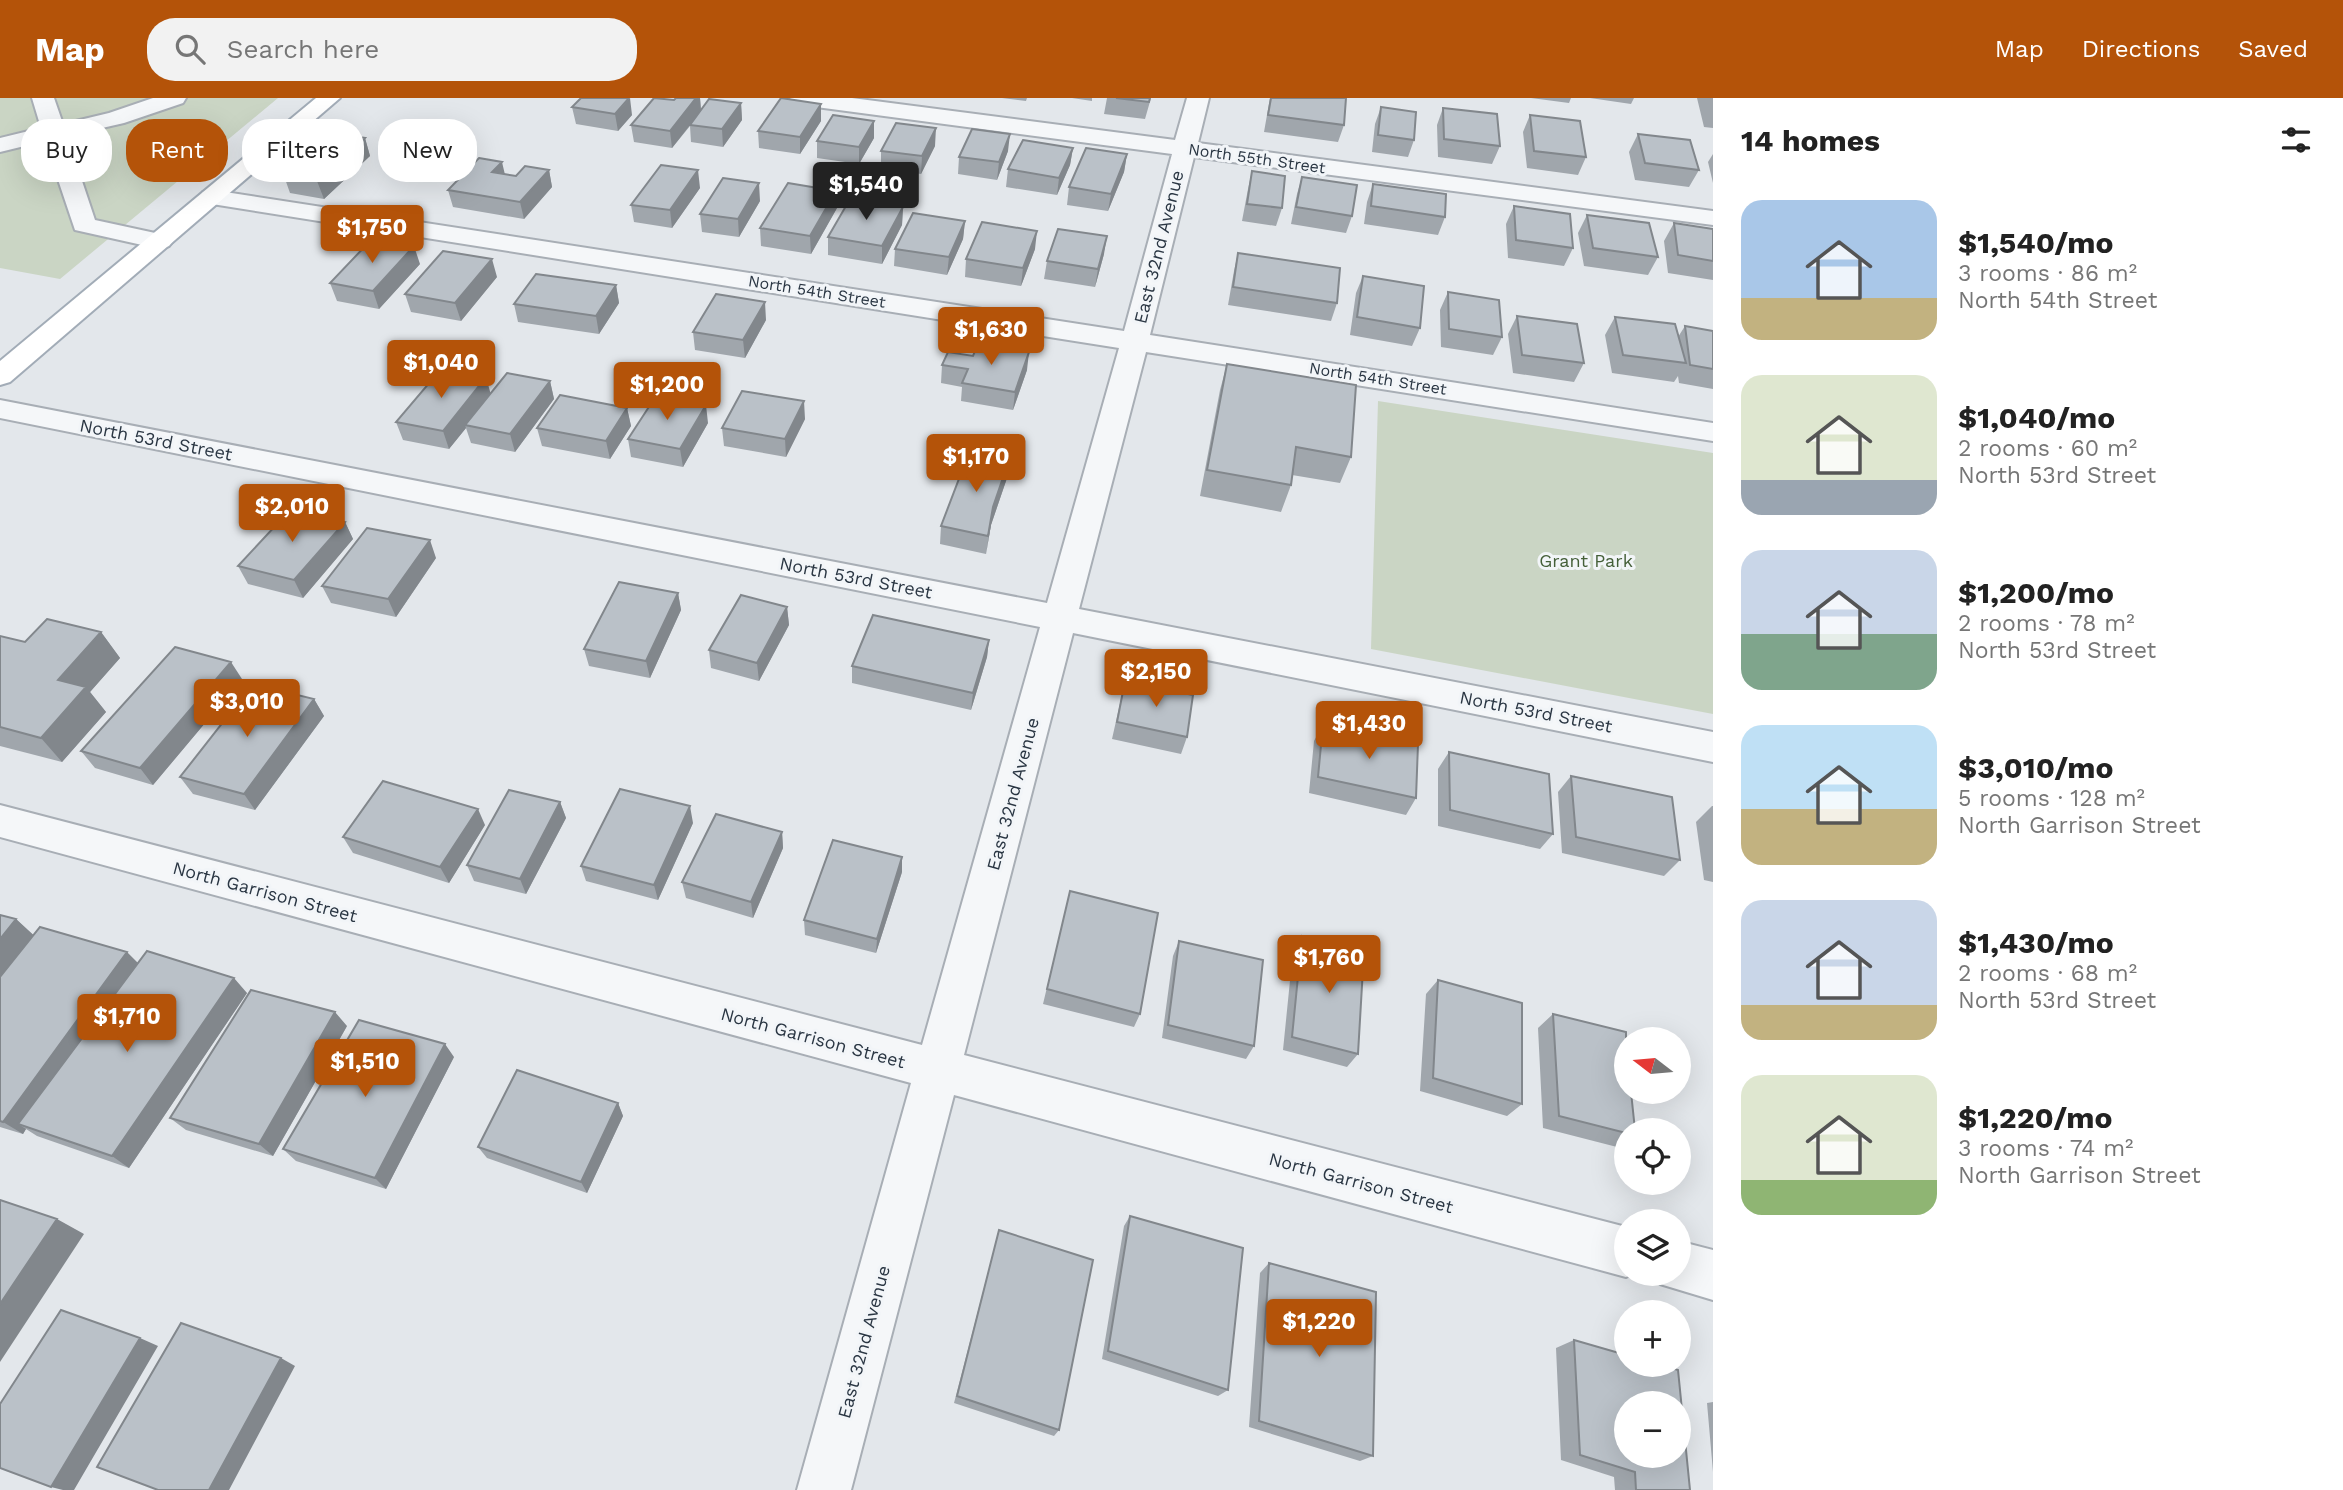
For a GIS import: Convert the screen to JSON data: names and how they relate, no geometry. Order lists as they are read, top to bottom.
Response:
{
  "streets": {
    "street": [
      "North 55th Street",
      "East 32nd Avenue",
      "North 54th Street",
      "North 53rd Street",
      "North Garrison Street"
    ]
  },
  "crossings": [
    ["North 55th Street", "East 32nd Avenue"],
    ["East 32nd Avenue", "North 54th Street"],
    ["East 32nd Avenue", "North 53rd Street"],
    ["East 32nd Avenue", "North Garrison Street"]
  ],
  "parks": ["Grant Park"],
  "north": "left",
  "page": {
    "header": "Map",
    "search": "Search here",
    "nav": ["Map", "Directions", "Saved"],
    "heading": "14 homes",
    "chip": [
      "Buy",
      "Rent",
      "Filters",
      "New"
    ],
    "price": [
      "$1,540",
      "$1,750",
      "$1,630",
      "$1,040",
      "$1,200",
      "$1,170",
      "$2,010",
      "$2,150",
      "$3,010",
      "$1,430",
      "$1,760",
      "$1,710",
      "$1,510",
      "$1,220"
    ],
    "list": [
      {
        "name": "$1,540/mo",
        "note": "3 rooms · 86 m² · North 54th Street"
      },
      {
        "name": "$1,040/mo",
        "note": "2 rooms · 60 m² · North 53rd Street"
      },
      {
        "name": "$1,200/mo",
        "note": "2 rooms · 78 m² · North 53rd Street"
      },
      {
        "name": "$3,010/mo",
        "note": "5 rooms · 128 m² · North Garrison Street"
      },
      {
        "name": "$1,430/mo",
        "note": "2 rooms · 68 m² · North 53rd Street"
      },
      {
        "name": "$1,220/mo",
        "note": "3 rooms · 74 m² · North Garrison Street"
      }
    ],
    "map_buttons": ["+", "−"]
  }
}
